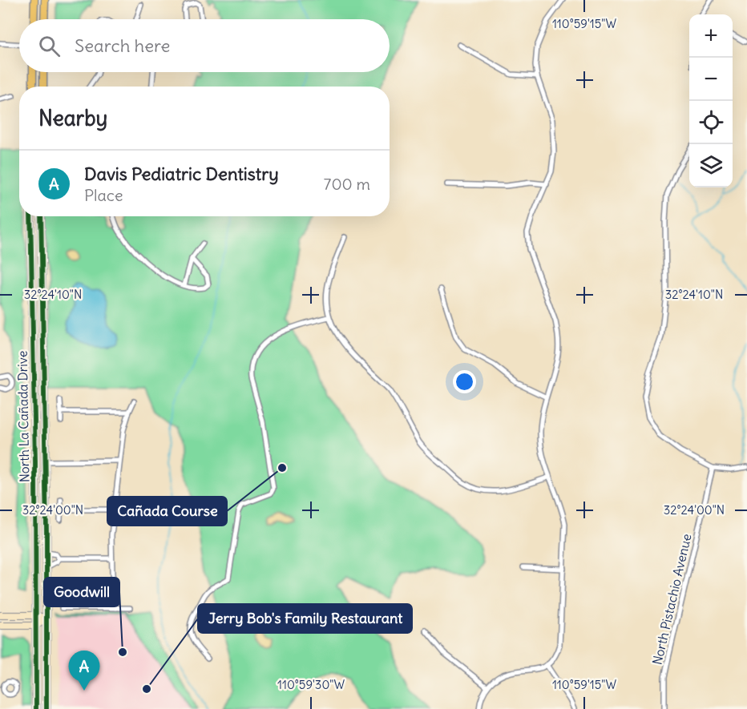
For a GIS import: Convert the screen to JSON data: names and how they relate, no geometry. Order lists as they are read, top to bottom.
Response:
{
  "streets": {
    "main road": ["North La Cañada Drive"],
    "street": ["North Pistachio Avenue"]
  },
  "places": ["Cañada Course", "Goodwill", "Jerry Bob's Family Restaurant"],
  "page": {
    "map_buttons": ["+", "−"],
    "search": "Search here",
    "heading": "Nearby",
    "list": [
      {
        "mark": "A",
        "name": "Davis Pediatric Dentistry",
        "note": "Place",
        "value": "700 m"
      }
    ],
    "pins": "A"
  },
  "coordinates": [
    "110°59'15\"W",
    "32°24'10\"N",
    "32°24'00\"N",
    "110°59'30\"W"
  ]
}
